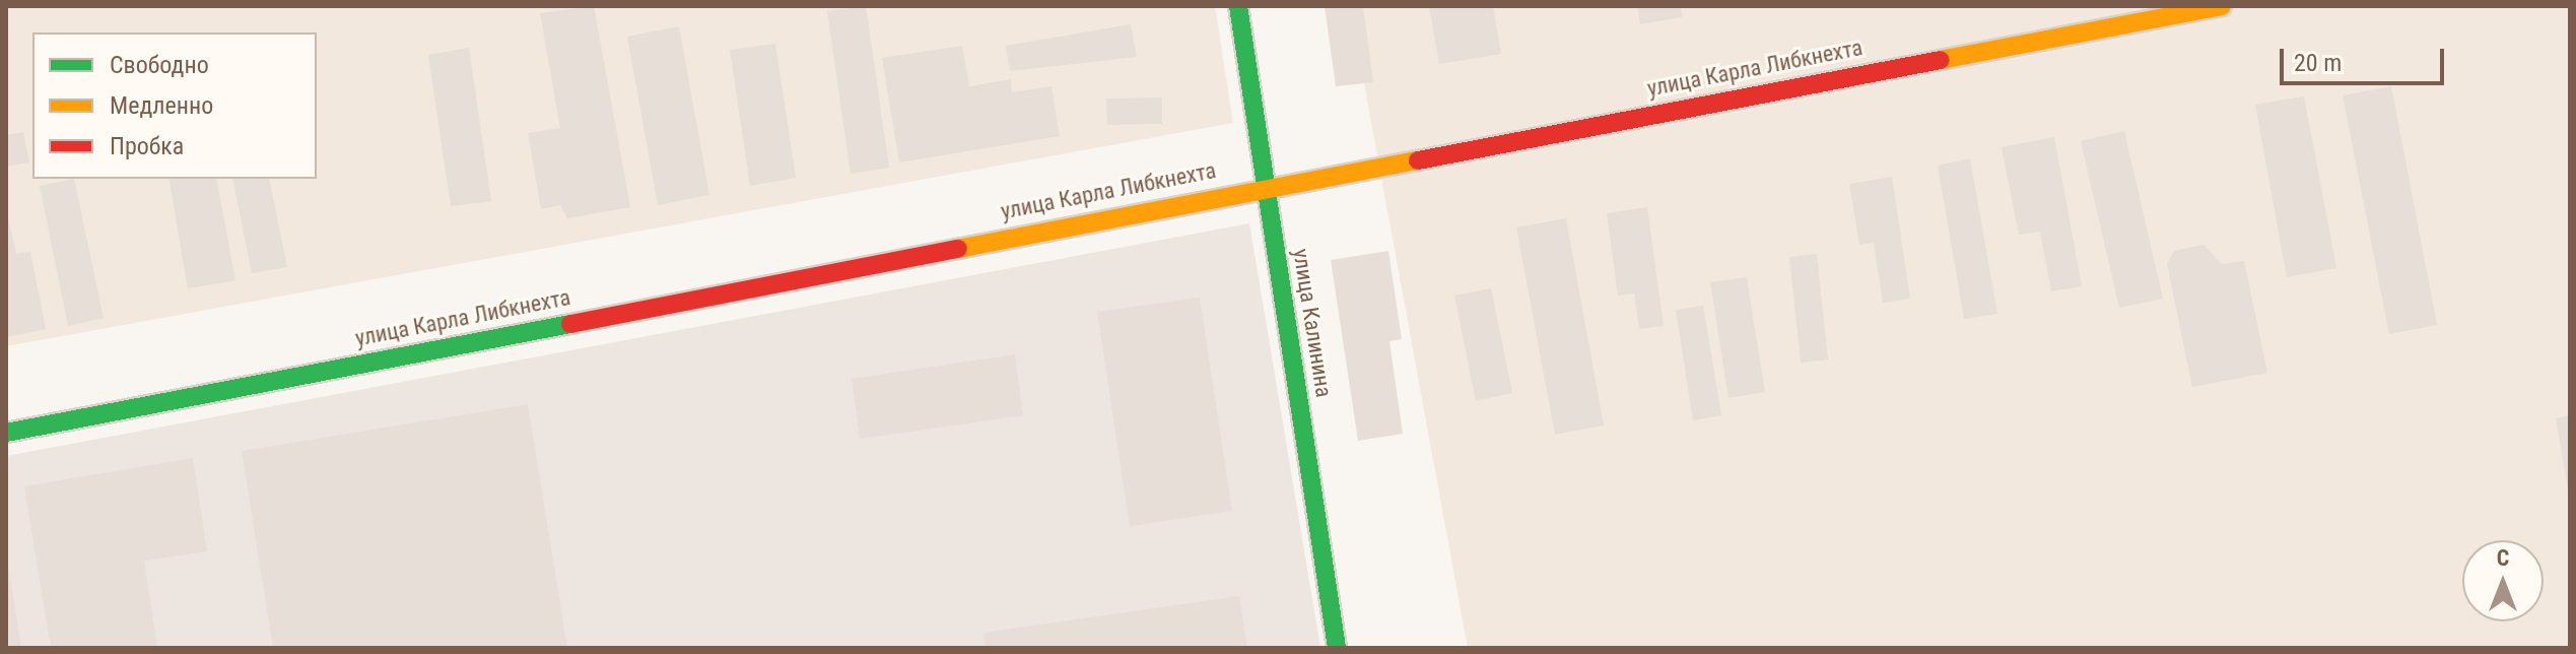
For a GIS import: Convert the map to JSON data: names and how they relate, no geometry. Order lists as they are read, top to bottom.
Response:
{
  "streets": {
    "street": ["улица Карла Либкнехта", "улица Калинина"]
  },
  "crossings": [
    ["улица Карла Либкнехта", "улица Калинина"]
  ],
  "legend": ["Свободно", "Медленно", "Пробка"],
  "scale_bar": "20 m",
  "north": "top"
}
